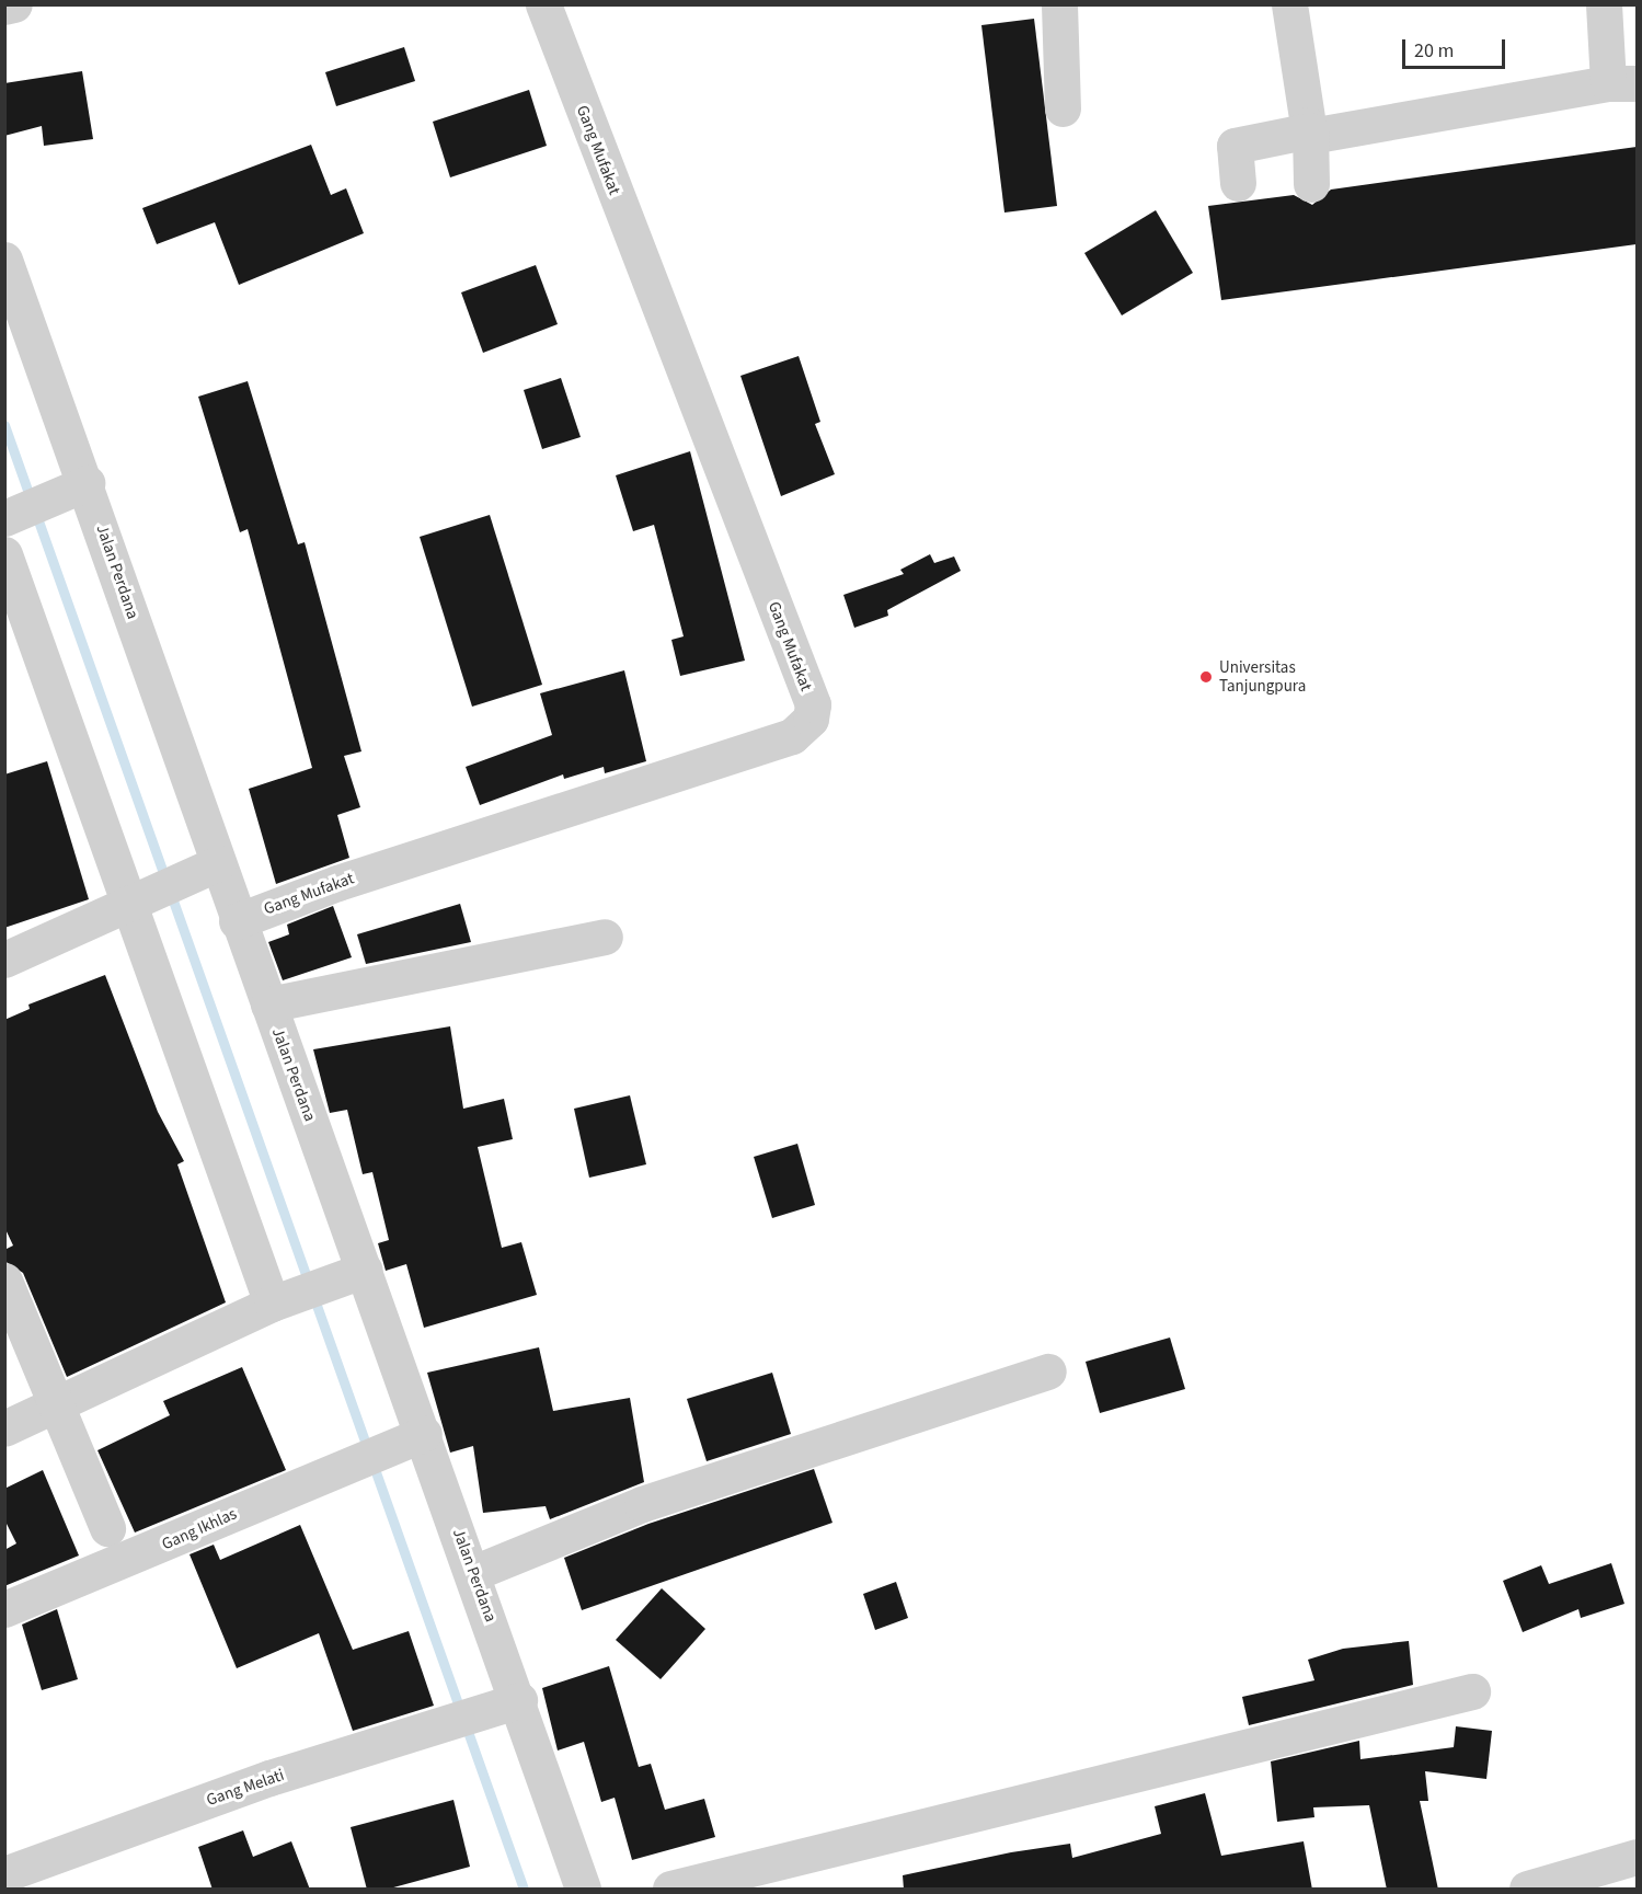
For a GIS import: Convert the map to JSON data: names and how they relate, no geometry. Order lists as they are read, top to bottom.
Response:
{
  "streets": {
    "street": [
      "Gang Mufakat",
      "Jalan Perdana",
      "Gang Ikhlas",
      "Gang Melati"
    ]
  },
  "crossings": [
    ["Gang Mufakat", "Jalan Perdana"],
    ["Jalan Perdana", "Gang Ikhlas"],
    ["Jalan Perdana", "Gang Melati"]
  ],
  "places": ["Universitas Tanjungpura"],
  "scale_bar": "20 m"
}
